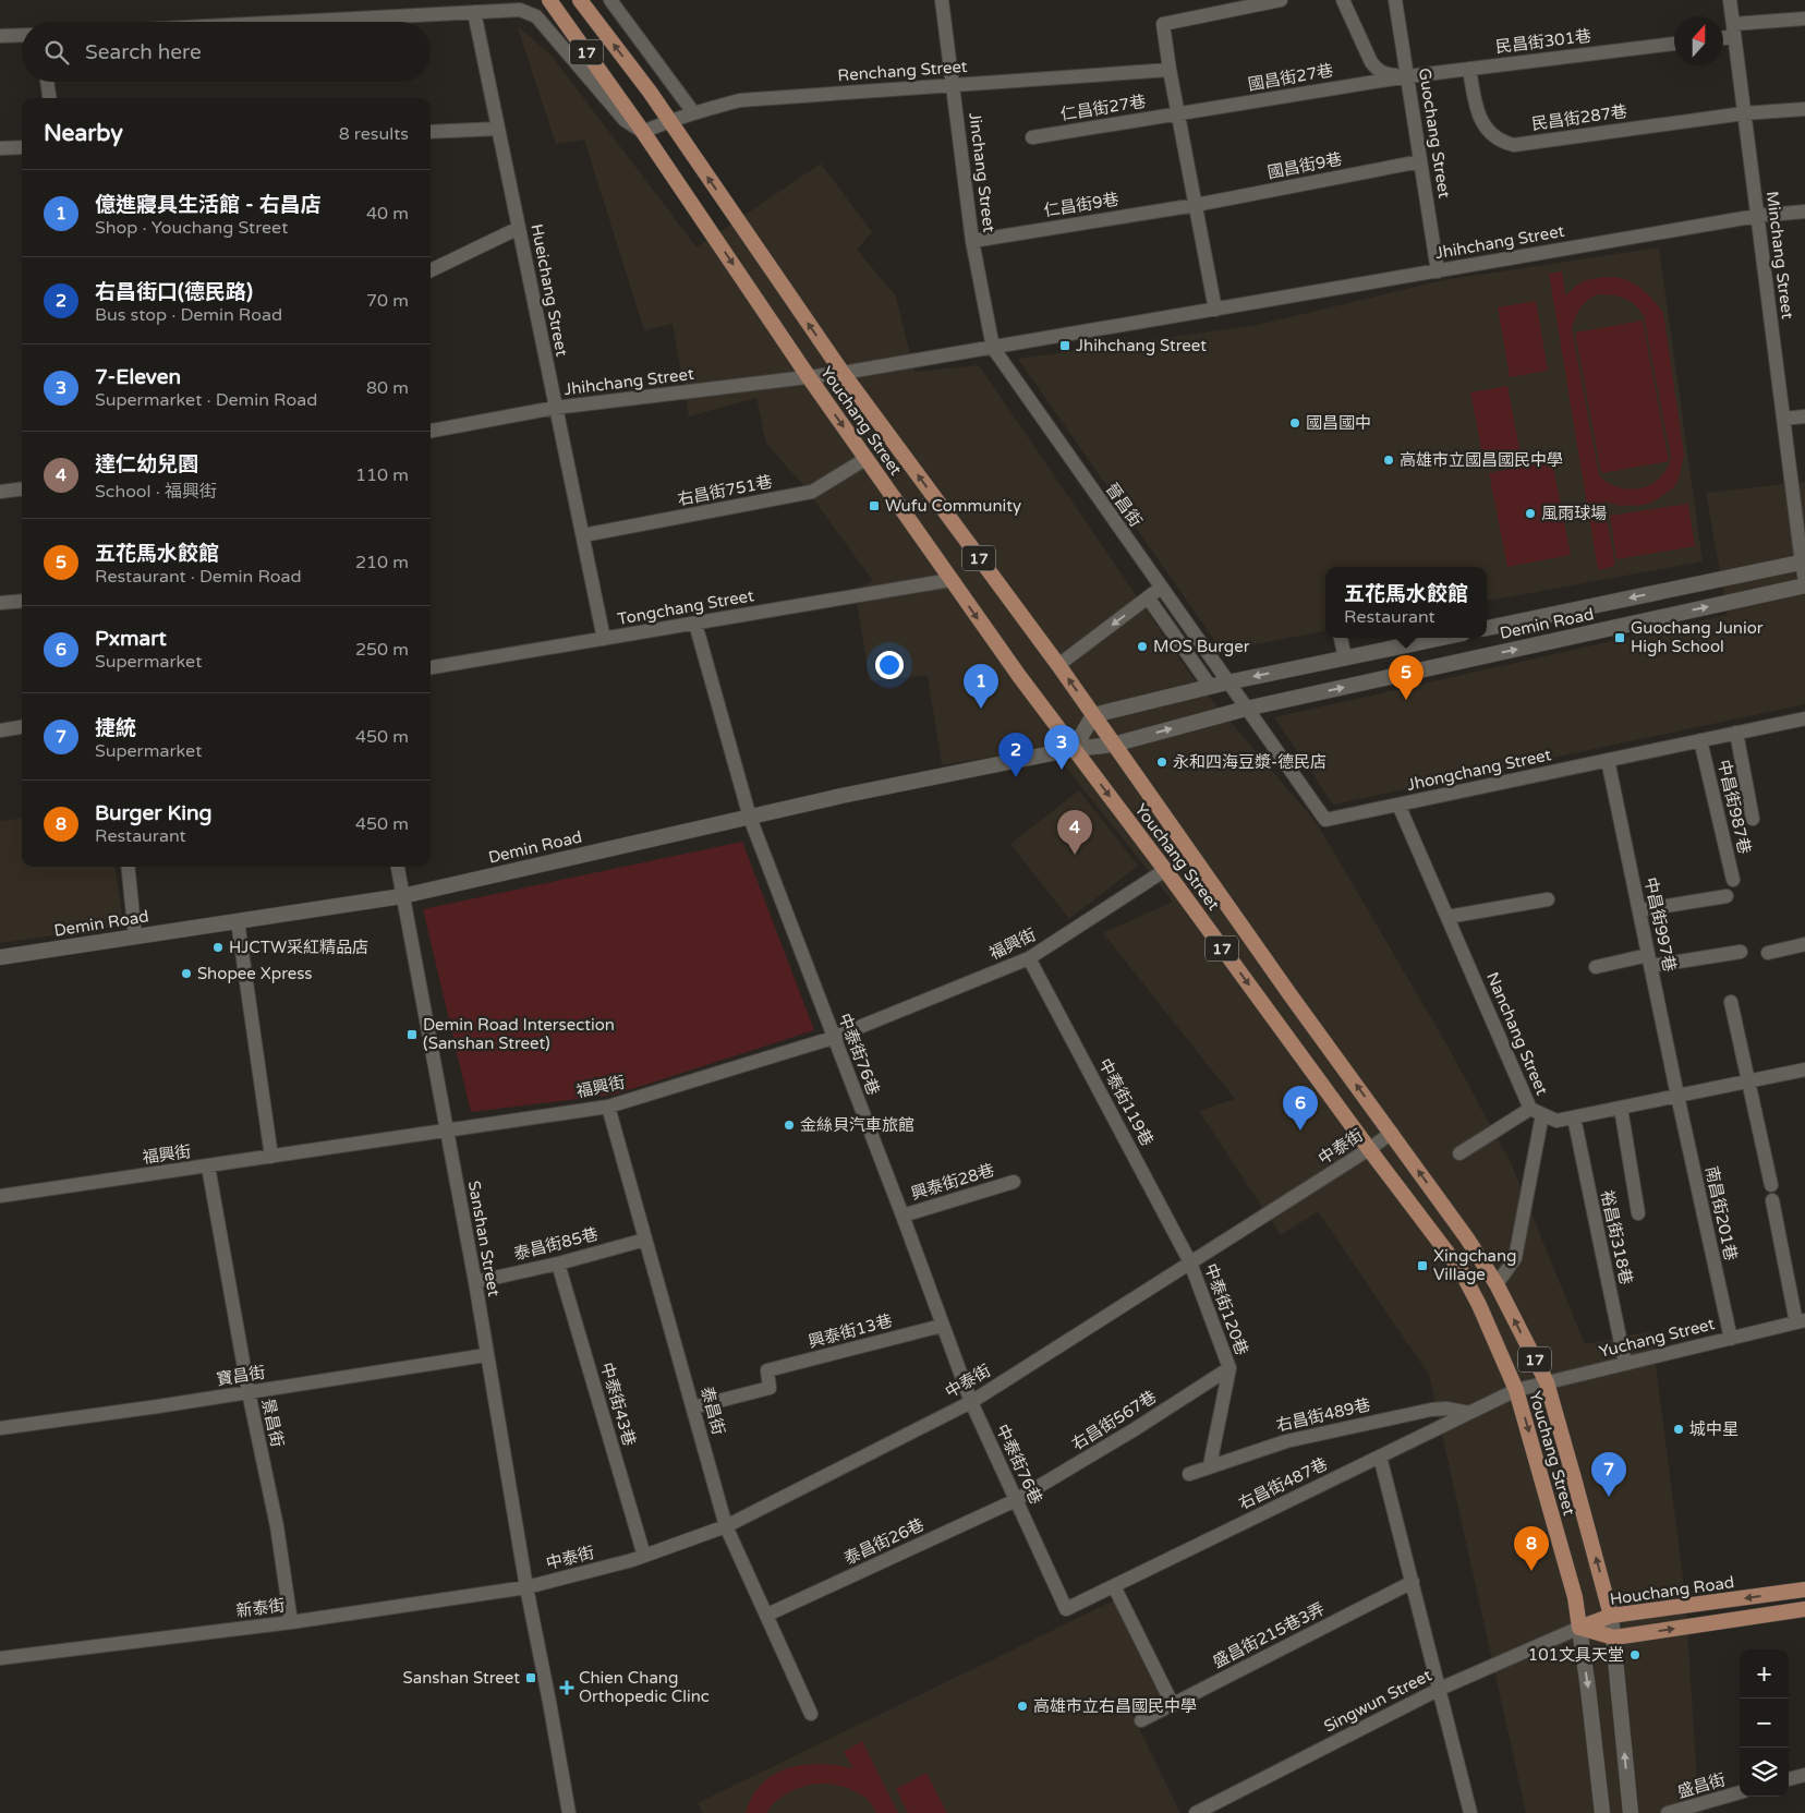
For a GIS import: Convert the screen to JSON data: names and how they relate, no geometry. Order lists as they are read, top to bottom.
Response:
{
  "streets": {
    "main road": ["17", "Youchang Street", "Houchang Road"],
    "street": [
      "民昌街301巷",
      "Renchang Street",
      "國昌街27巷",
      "仁昌街27巷",
      "民昌街287巷",
      "Guochang Street",
      "國昌街9巷",
      "Jinchang Street",
      "仁昌街9巷",
      "Jhihchang Street",
      "Minchang Street",
      "Hueichang Street",
      "右昌街751巷",
      "晉昌街",
      "Tongchang Street",
      "Demin Road",
      "Jhongchang Street",
      "中昌街987巷",
      "中昌街997巷",
      "福興街",
      "Nanchang Street",
      "中泰街76巷",
      "中泰街119巷",
      "中泰街",
      "興泰街28巷",
      "南昌街201巷",
      "裕昌街318巷",
      "Sanshan Street",
      "泰昌街85巷",
      "中泰街120巷",
      "興泰街13巷",
      "Yuchang Street",
      "寶昌街",
      "中泰街43巷",
      "泰昌街",
      "右昌街489巷",
      "右昌街567巷",
      "景昌街",
      "右昌街487巷",
      "泰昌街26巷",
      "新泰街",
      "盛昌街215巷3弄",
      "Singwun Street",
      "盛昌街"
    ]
  },
  "crossings": [
    ["民昌街301巷", "國昌街27巷"],
    ["民昌街301巷", "民昌街287巷"],
    ["民昌街301巷", "Guochang Street"],
    ["Renchang Street", "Jinchang Street"],
    ["Renchang Street", "Youchang Street"],
    ["國昌街27巷", "仁昌街27巷"],
    ["國昌街27巷", "Guochang Street"],
    ["民昌街287巷", "Minchang Street"],
    ["Guochang Street", "國昌街9巷"],
    ["Guochang Street", "Jhihchang Street"],
    ["國昌街9巷", "仁昌街9巷"],
    ["Jinchang Street", "仁昌街9巷"],
    ["Jinchang Street", "Jhihchang Street"],
    ["Jinchang Street", "晉昌街"],
    ["Jhihchang Street", "Minchang Street"],
    ["Jhihchang Street", "Hueichang Street"],
    ["Jhihchang Street", "Youchang Street"],
    ["Jhihchang Street", "晉昌街"],
    ["Minchang Street", "Demin Road"],
    ["Hueichang Street", "右昌街751巷"],
    ["Hueichang Street", "Tongchang Street"],
    ["Youchang Street", "右昌街751巷"],
    ["Youchang Street", "Tongchang Street"],
    ["Youchang Street", "Demin Road"],
    ["Youchang Street", "福興街"],
    ["Youchang Street", "中泰街"],
    ["Youchang Street", "Yuchang Street"],
    ["Youchang Street", "右昌街487巷"],
    ["Youchang Street", "Houchang Road"],
    ["Youchang Street", "Singwun Street"],
    ["晉昌街", "Jhongchang Street"],
    ["Tongchang Street", "中泰街76巷"],
    ["Demin Road", "Jhongchang Street"],
    ["Demin Road", "中泰街76巷"],
    ["Demin Road", "Sanshan Street"],
    ["Jhongchang Street", "中昌街987巷"],
    ["Jhongchang Street", "中昌街997巷"],
    ["Jhongchang Street", "Nanchang Street"],
    ["中昌街997巷", "Nanchang Street"],
    ["中昌街997巷", "南昌街201巷"],
    ["福興街", "中泰街76巷"],
    ["福興街", "中泰街119巷"],
    ["福興街", "Sanshan Street"],
    ["福興街", "泰昌街"],
    ["福興街", "景昌街"],
    ["Nanchang Street", "南昌街201巷"],
    ["Nanchang Street", "裕昌街318巷"],
    ["中泰街76巷", "中泰街"],
    ["中泰街76巷", "興泰街28巷"],
    ["中泰街76巷", "興泰街13巷"],
    ["中泰街76巷", "右昌街567巷"],
    ["中泰街76巷", "右昌街487巷"],
    ["中泰街76巷", "泰昌街26巷"],
    ["中泰街119巷", "中泰街"],
    ["中泰街119巷", "中泰街120巷"],
    ["中泰街", "Sanshan Street"],
    ["中泰街", "中泰街120巷"],
    ["中泰街", "中泰街43巷"],
    ["中泰街", "泰昌街"],
    ["中泰街", "新泰街"],
    ["南昌街201巷", "Yuchang Street"],
    ["裕昌街318巷", "Yuchang Street"],
    ["Sanshan Street", "泰昌街85巷"],
    ["Sanshan Street", "寶昌街"],
    ["Sanshan Street", "新泰街"],
    ["泰昌街85巷", "中泰街43巷"],
    ["泰昌街85巷", "泰昌街"],
    ["中泰街120巷", "右昌街567巷"],
    ["興泰街13巷", "泰昌街"],
    ["Yuchang Street", "右昌街487巷"],
    ["寶昌街", "景昌街"],
    ["泰昌街", "泰昌街26巷"],
    ["右昌街489巷", "右昌街487巷"],
    ["右昌街567巷", "泰昌街26巷"],
    ["景昌街", "新泰街"],
    ["Houchang Road", "Singwun Street"]
  ],
  "places": {
    "transit": [
      "Jhihchang Street",
      "Wufu Community",
      "Guochang Junior High School",
      "Demin Road Intersection (Sanshan Street)",
      "Xingchang Village",
      "Sanshan Street"
    ],
    "other": [
      "國昌國中",
      "高雄市立國昌國民中學",
      "風雨球場",
      "MOS Burger",
      "永和四海豆漿-德民店",
      "HJCTW采紅精品店",
      "Shopee Xpress",
      "金絲貝汽車旅館",
      "城中星",
      "101文具天堂",
      "高雄市立右昌國民中學"
    ],
    "health": ["Chien Chang Orthopedic Clinc"]
  },
  "north": "top",
  "page": {
    "search": "Search here",
    "heading": ["Nearby", "8 results"],
    "list": [
      {
        "mark": "1",
        "name": "億進寢具生活館 - 右昌店",
        "note": "Shop · Youchang Street",
        "value": "40 m"
      },
      {
        "mark": "2",
        "name": "右昌街口(德民路)",
        "note": "Bus stop · Demin Road",
        "value": "70 m"
      },
      {
        "mark": "3",
        "name": "7-Eleven",
        "note": "Supermarket · Demin Road",
        "value": "80 m"
      },
      {
        "mark": "4",
        "name": "達仁幼兒園",
        "note": "School · 福興街",
        "value": "110 m"
      },
      {
        "mark": "5",
        "name": "五花馬水餃館",
        "note": "Restaurant · Demin Road",
        "value": "210 m"
      },
      {
        "mark": "6",
        "name": "Pxmart",
        "note": "Supermarket",
        "value": "250 m"
      },
      {
        "mark": "7",
        "name": "捷統",
        "note": "Supermarket",
        "value": "450 m"
      },
      {
        "mark": "8",
        "name": "Burger King",
        "note": "Restaurant",
        "value": "450 m"
      }
    ],
    "popup": ["五花馬水餃館", "Restaurant"],
    "pins": [
      "5",
      "1",
      "3",
      "2",
      "4",
      "6",
      "7",
      "8"
    ],
    "map_buttons": ["+", "−"]
  }
}
